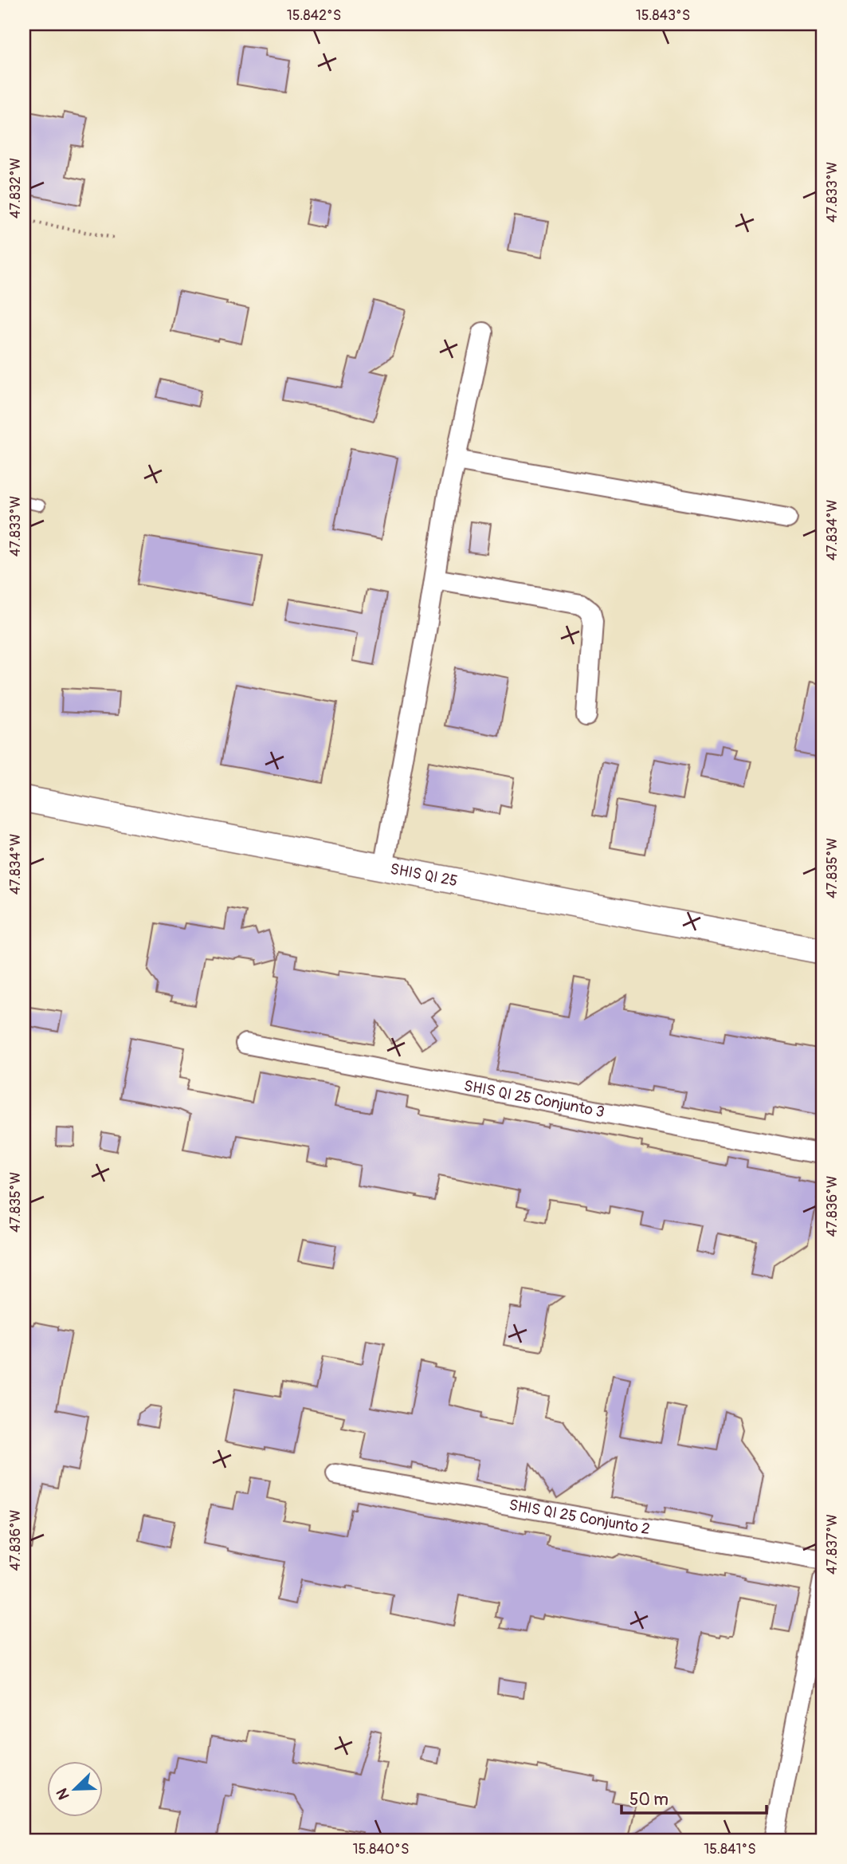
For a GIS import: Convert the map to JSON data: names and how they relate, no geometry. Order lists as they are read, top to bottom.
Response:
{
  "streets": {
    "street": ["SHIS QI 25", "SHIS QI 25 Conjunto 3", "SHIS QI 25 Conjunto 2"]
  },
  "scale_bar": "50 m",
  "north": "bottom left",
  "coordinates": [
    "15.842°S",
    "15.843°S",
    "47.832°W",
    "47.833°W",
    "47.834°W",
    "47.835°W",
    "47.836°W",
    "47.837°W",
    "15.840°S",
    "15.841°S"
  ]
}
